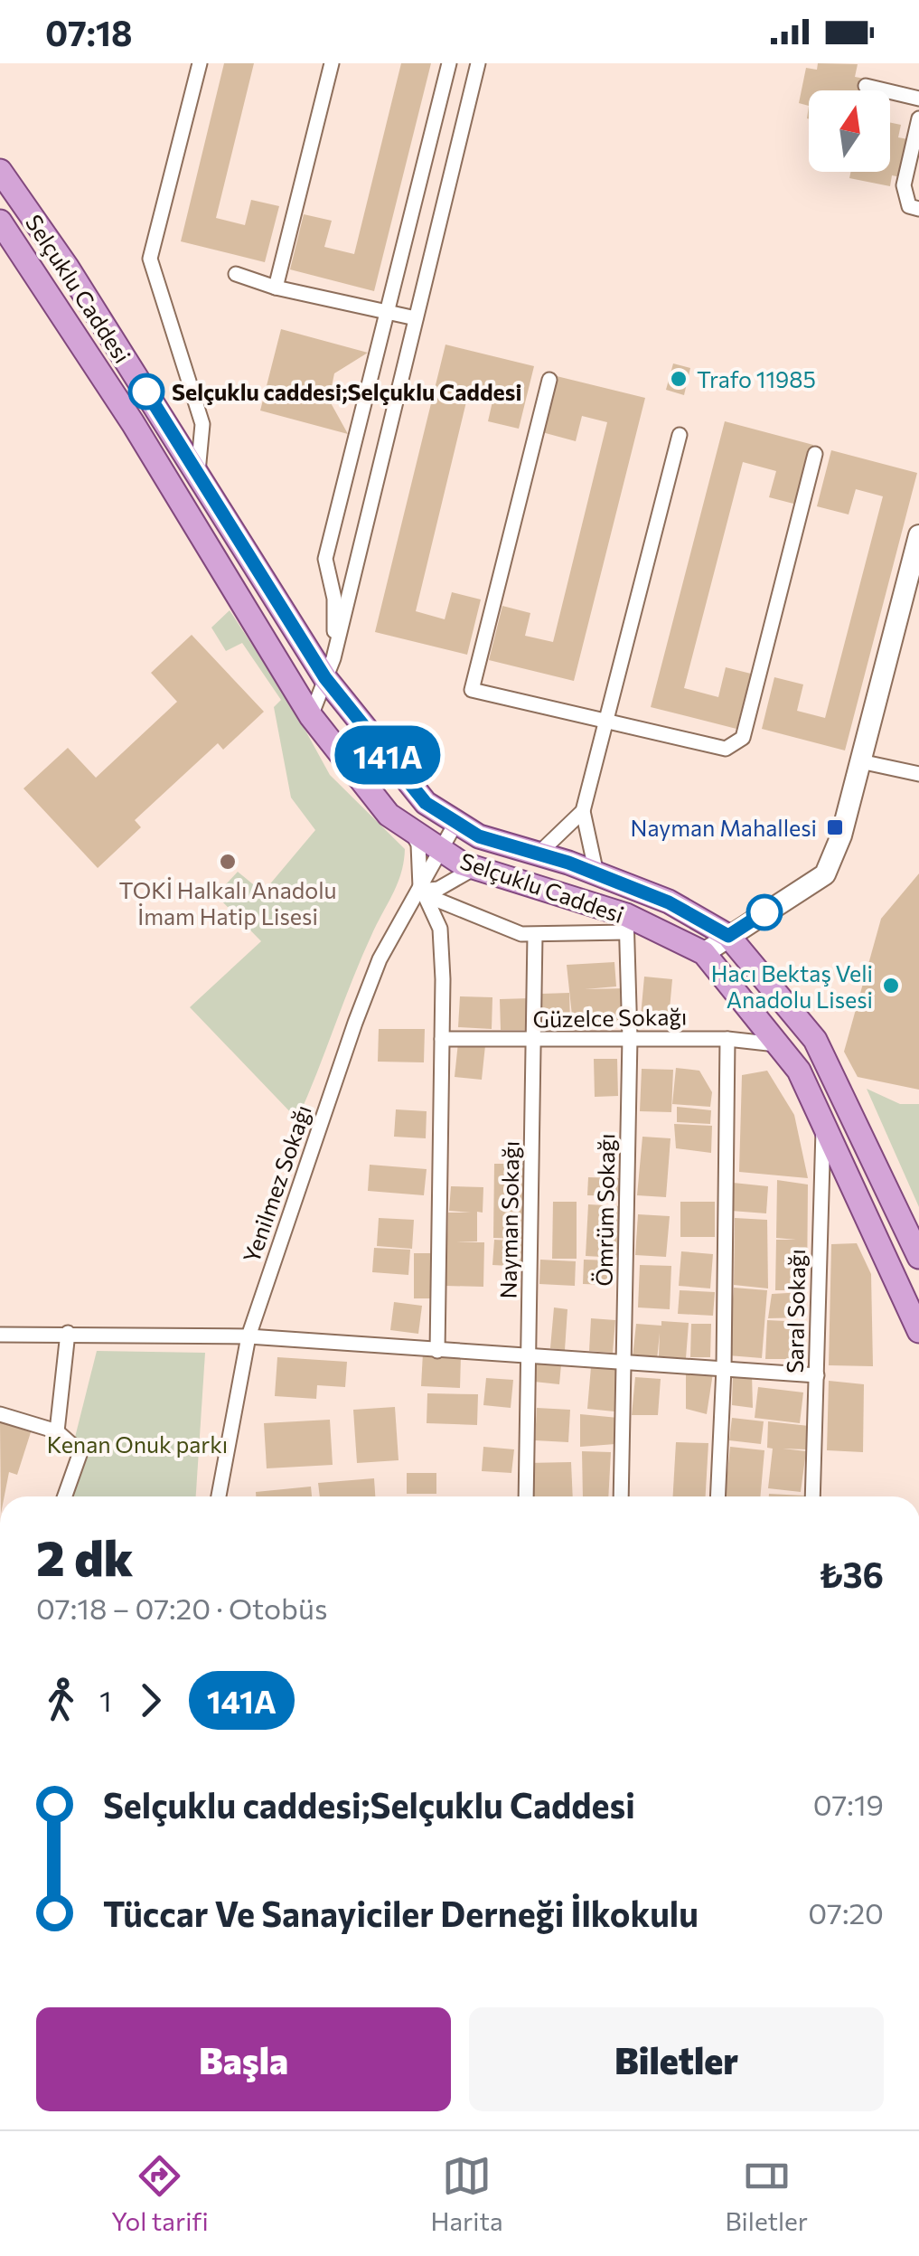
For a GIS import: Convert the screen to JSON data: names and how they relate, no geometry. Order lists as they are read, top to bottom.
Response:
{
  "streets": {
    "main road": ["Selçuklu Caddesi"],
    "street": [
      "Güzelce Sokağı",
      "Yenilmez Sokağı",
      "Ömrüm Sokağı",
      "Nayman Sokağı",
      "Saral Sokağı"
    ]
  },
  "crossings": [
    ["Selçuklu Caddesi", "Güzelce Sokağı"],
    ["Selçuklu Caddesi", "Yenilmez Sokağı"],
    ["Selçuklu Caddesi", "Ömrüm Sokağı"],
    ["Selçuklu Caddesi", "Saral Sokağı"],
    ["Güzelce Sokağı", "Ömrüm Sokağı"],
    ["Güzelce Sokağı", "Nayman Sokağı"]
  ],
  "parks": ["Kenan Onuk parkı"],
  "places": {
    "other": [
      "Trafo 11985",
      "Selçuklu caddesi;Selçuklu Caddesi",
      "TOKİ Halkalı Anadolu İmam Hatip Lisesi",
      "Hacı Bektaş Veli Anadolu Lisesi"
    ],
    "transit": ["Nayman Mahallesi"]
  },
  "lines": ["bus line 141A"],
  "north": "top",
  "page": {
    "status": "07:18",
    "on_map": "141A",
    "heading": ["2 dk", "07:18 – 07:20 · Otobüs", "₺36"],
    "legs": ["1", "141A"],
    "list": [
      {
        "name": "Selçuklu caddesi;Selçuklu Caddesi",
        "value": "07:19"
      },
      {
        "name": "Tüccar Ve Sanayiciler Derneği İlkokulu",
        "value": "07:20"
      }
    ],
    "buttons": ["Başla", "Biletler"],
    "tabs": ["Yol tarifi", "Harita", "Biletler"]
  }
}
